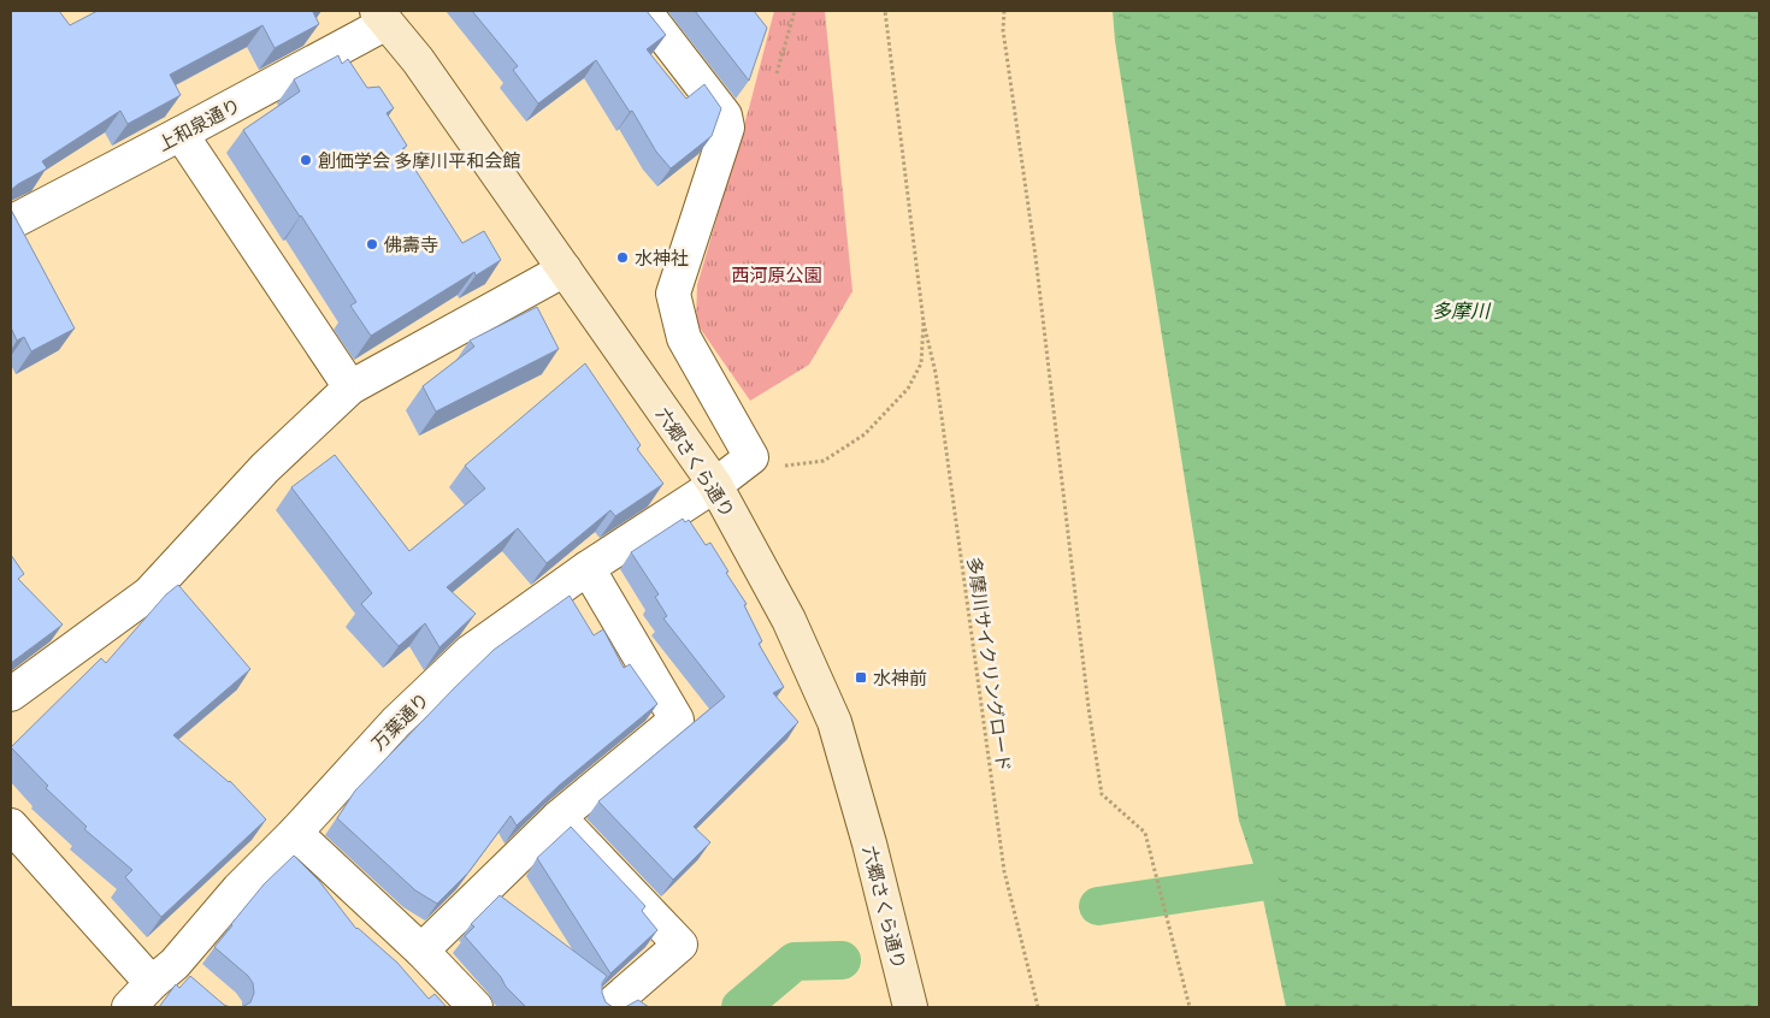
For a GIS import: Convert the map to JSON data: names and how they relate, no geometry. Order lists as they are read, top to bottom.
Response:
{
  "streets": {
    "main road": ["六郷さくら通り"],
    "street": ["上和泉通り", "万葉通り"],
    "path": ["多摩川サイクリングロード"]
  },
  "crossings": [
    ["上和泉通り", "六郷さくら通り"],
    ["六郷さくら通り", "万葉通り"]
  ],
  "water": ["多摩川"],
  "parks": ["西河原公園"],
  "places": {
    "other": ["創価学会 多摩川平和会館", "佛壽寺", "水神社"],
    "transit": ["水神前"]
  }
}
